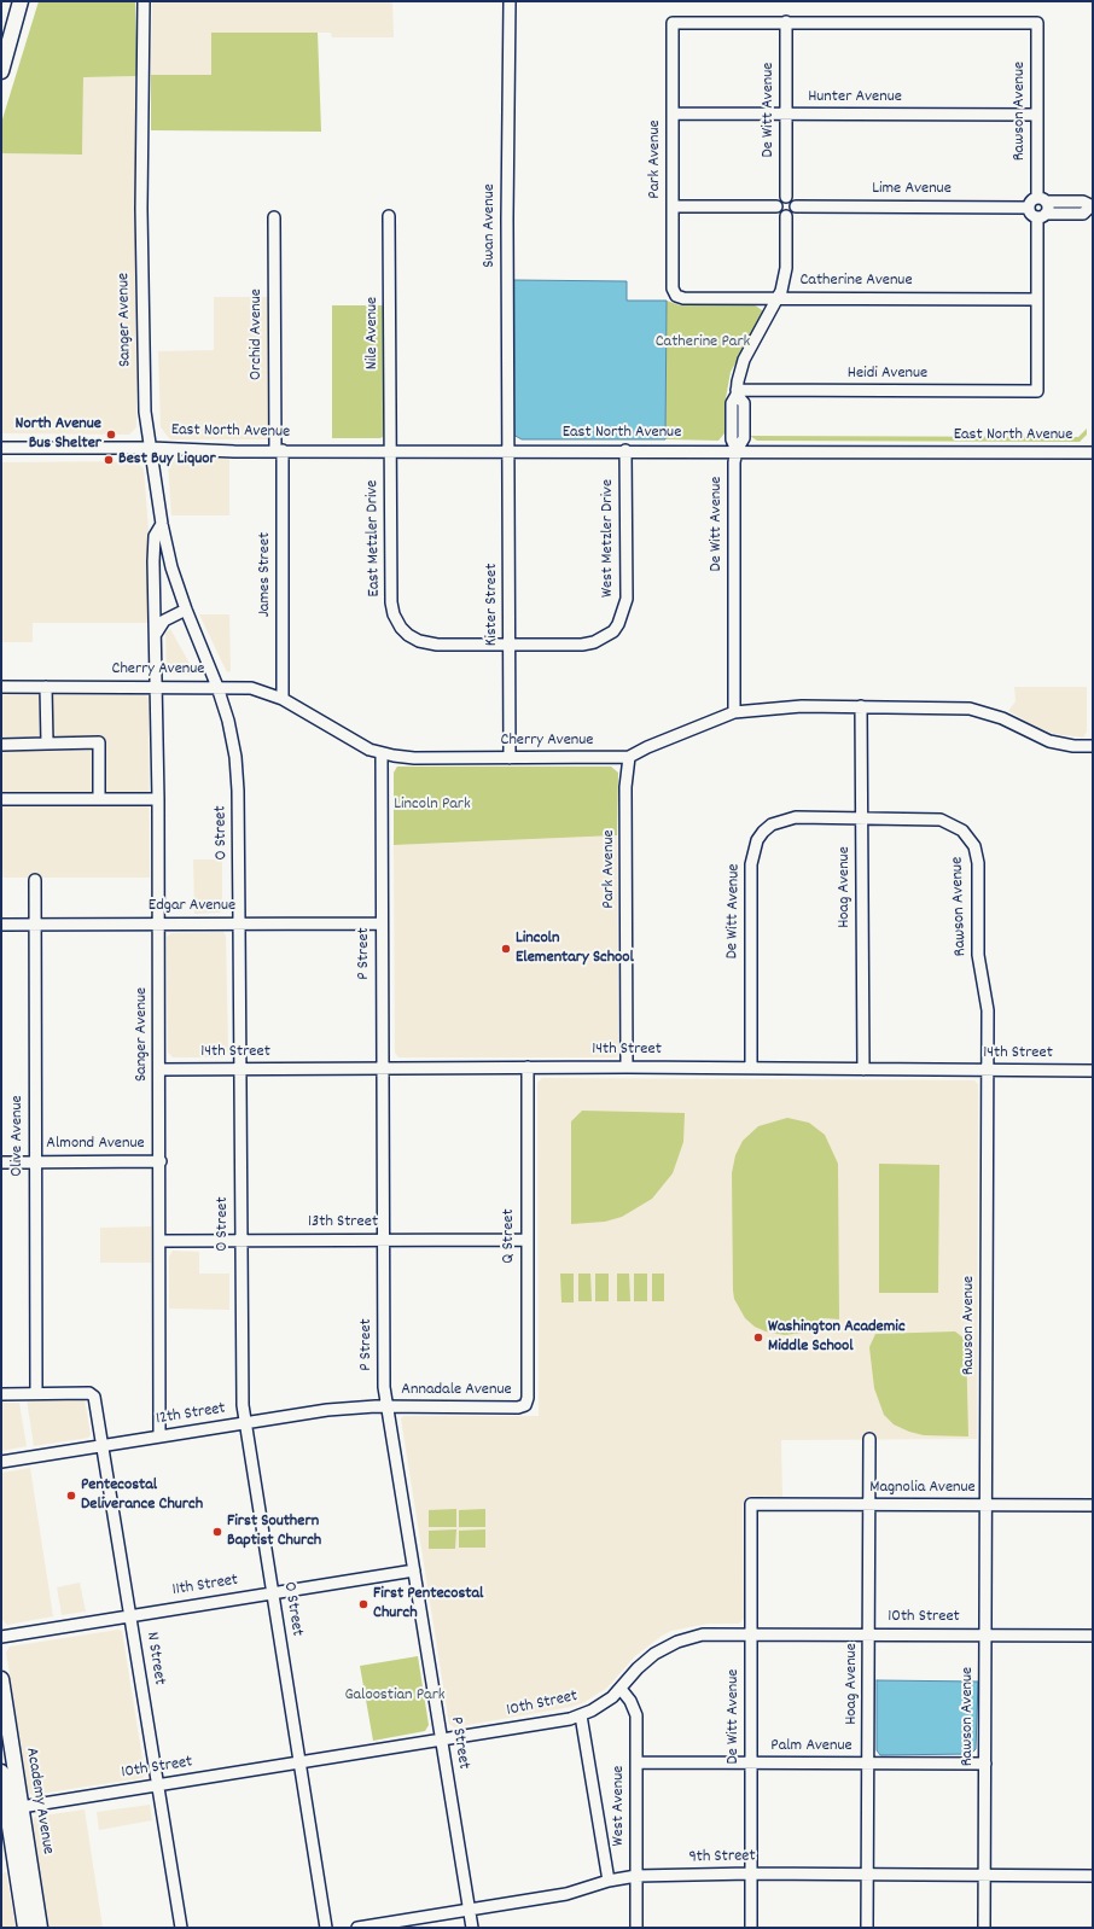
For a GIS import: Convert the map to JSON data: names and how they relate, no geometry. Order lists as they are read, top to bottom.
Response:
{
  "streets": {
    "main road": ["Academy Avenue"],
    "street": [
      "Hunter Avenue",
      "De Witt Avenue",
      "Rawson Avenue",
      "Park Avenue",
      "Lime Avenue",
      "Swan Avenue",
      "Catherine Avenue",
      "Sanger Avenue",
      "Nile Avenue",
      "Orchid Avenue",
      "Heidi Avenue",
      "East North Avenue",
      "East Metzler Drive",
      "West Metzler Drive",
      "James Street",
      "Kister Street",
      "Cherry Avenue",
      "O Street",
      "Hoag Avenue",
      "Edgar Avenue",
      "P Street",
      "14th Street",
      "Olive Avenue",
      "Almond Avenue",
      "13th Street",
      "Q Street",
      "Annadale Avenue",
      "12th Street",
      "Magnolia Avenue",
      "11th Street",
      "10th Street",
      "N Street",
      "Palm Avenue",
      "West Avenue",
      "9th Street"
    ]
  },
  "crossings": [
    ["Hunter Avenue", "De Witt Avenue"],
    ["Hunter Avenue", "Rawson Avenue"],
    ["Hunter Avenue", "Park Avenue"],
    ["De Witt Avenue", "Rawson Avenue"],
    ["De Witt Avenue", "Park Avenue"],
    ["De Witt Avenue", "Lime Avenue"],
    ["De Witt Avenue", "Heidi Avenue"],
    ["De Witt Avenue", "East North Avenue"],
    ["De Witt Avenue", "Cherry Avenue"],
    ["De Witt Avenue", "Hoag Avenue"],
    ["De Witt Avenue", "14th Street"],
    ["De Witt Avenue", "Magnolia Avenue"],
    ["De Witt Avenue", "10th Street"],
    ["De Witt Avenue", "Palm Avenue"],
    ["De Witt Avenue", "9th Street"],
    ["Rawson Avenue", "Park Avenue"],
    ["Rawson Avenue", "Lime Avenue"],
    ["Rawson Avenue", "Hoag Avenue"],
    ["Rawson Avenue", "14th Street"],
    ["Rawson Avenue", "Magnolia Avenue"],
    ["Rawson Avenue", "10th Street"],
    ["Rawson Avenue", "Palm Avenue"],
    ["Rawson Avenue", "9th Street"],
    ["Park Avenue", "Catherine Avenue"],
    ["Park Avenue", "Cherry Avenue"],
    ["Park Avenue", "14th Street"],
    ["Swan Avenue", "East North Avenue"],
    ["Swan Avenue", "Kister Street"],
    ["Catherine Avenue", "Heidi Avenue"],
    ["Sanger Avenue", "East North Avenue"],
    ["Sanger Avenue", "Cherry Avenue"],
    ["Sanger Avenue", "O Street"],
    ["Sanger Avenue", "Edgar Avenue"],
    ["Sanger Avenue", "14th Street"],
    ["Sanger Avenue", "Almond Avenue"],
    ["Sanger Avenue", "13th Street"],
    ["Sanger Avenue", "12th Street"],
    ["Nile Avenue", "East North Avenue"],
    ["Nile Avenue", "East Metzler Drive"],
    ["Orchid Avenue", "East North Avenue"],
    ["Orchid Avenue", "James Street"],
    ["East North Avenue", "East Metzler Drive"],
    ["East North Avenue", "West Metzler Drive"],
    ["East North Avenue", "James Street"],
    ["East North Avenue", "Kister Street"],
    ["East Metzler Drive", "West Metzler Drive"],
    ["East Metzler Drive", "Kister Street"],
    ["West Metzler Drive", "Kister Street"],
    ["James Street", "Cherry Avenue"],
    ["Kister Street", "Cherry Avenue"],
    ["Cherry Avenue", "O Street"],
    ["Cherry Avenue", "Hoag Avenue"],
    ["Cherry Avenue", "P Street"],
    ["O Street", "Edgar Avenue"],
    ["O Street", "14th Street"],
    ["O Street", "13th Street"],
    ["O Street", "12th Street"],
    ["O Street", "11th Street"],
    ["O Street", "10th Street"],
    ["Hoag Avenue", "14th Street"],
    ["Hoag Avenue", "Magnolia Avenue"],
    ["Hoag Avenue", "10th Street"],
    ["Hoag Avenue", "Palm Avenue"],
    ["Hoag Avenue", "9th Street"],
    ["Edgar Avenue", "P Street"],
    ["Edgar Avenue", "Olive Avenue"],
    ["P Street", "14th Street"],
    ["P Street", "13th Street"],
    ["P Street", "Annadale Avenue"],
    ["P Street", "12th Street"],
    ["P Street", "11th Street"],
    ["P Street", "10th Street"],
    ["P Street", "9th Street"],
    ["14th Street", "Q Street"],
    ["Olive Avenue", "Almond Avenue"],
    ["Olive Avenue", "N Street"],
    ["13th Street", "Q Street"],
    ["Q Street", "Annadale Avenue"],
    ["Annadale Avenue", "12th Street"],
    ["12th Street", "N Street"],
    ["11th Street", "N Street"],
    ["10th Street", "N Street"],
    ["10th Street", "Academy Avenue"],
    ["10th Street", "West Avenue"],
    ["Palm Avenue", "West Avenue"],
    ["West Avenue", "9th Street"]
  ],
  "parks": ["Catherine Park", "Lincoln Park", "Galoostian Park"],
  "places": [
    "North Avenue Bus Shelter",
    "Best Buy Liquor",
    "Lincoln Elementary School",
    "Washington Academic Middle School",
    "Pentecostal Deliverance Church",
    "First Southern Baptist Church",
    "First Pentecostal Church"
  ]
}
